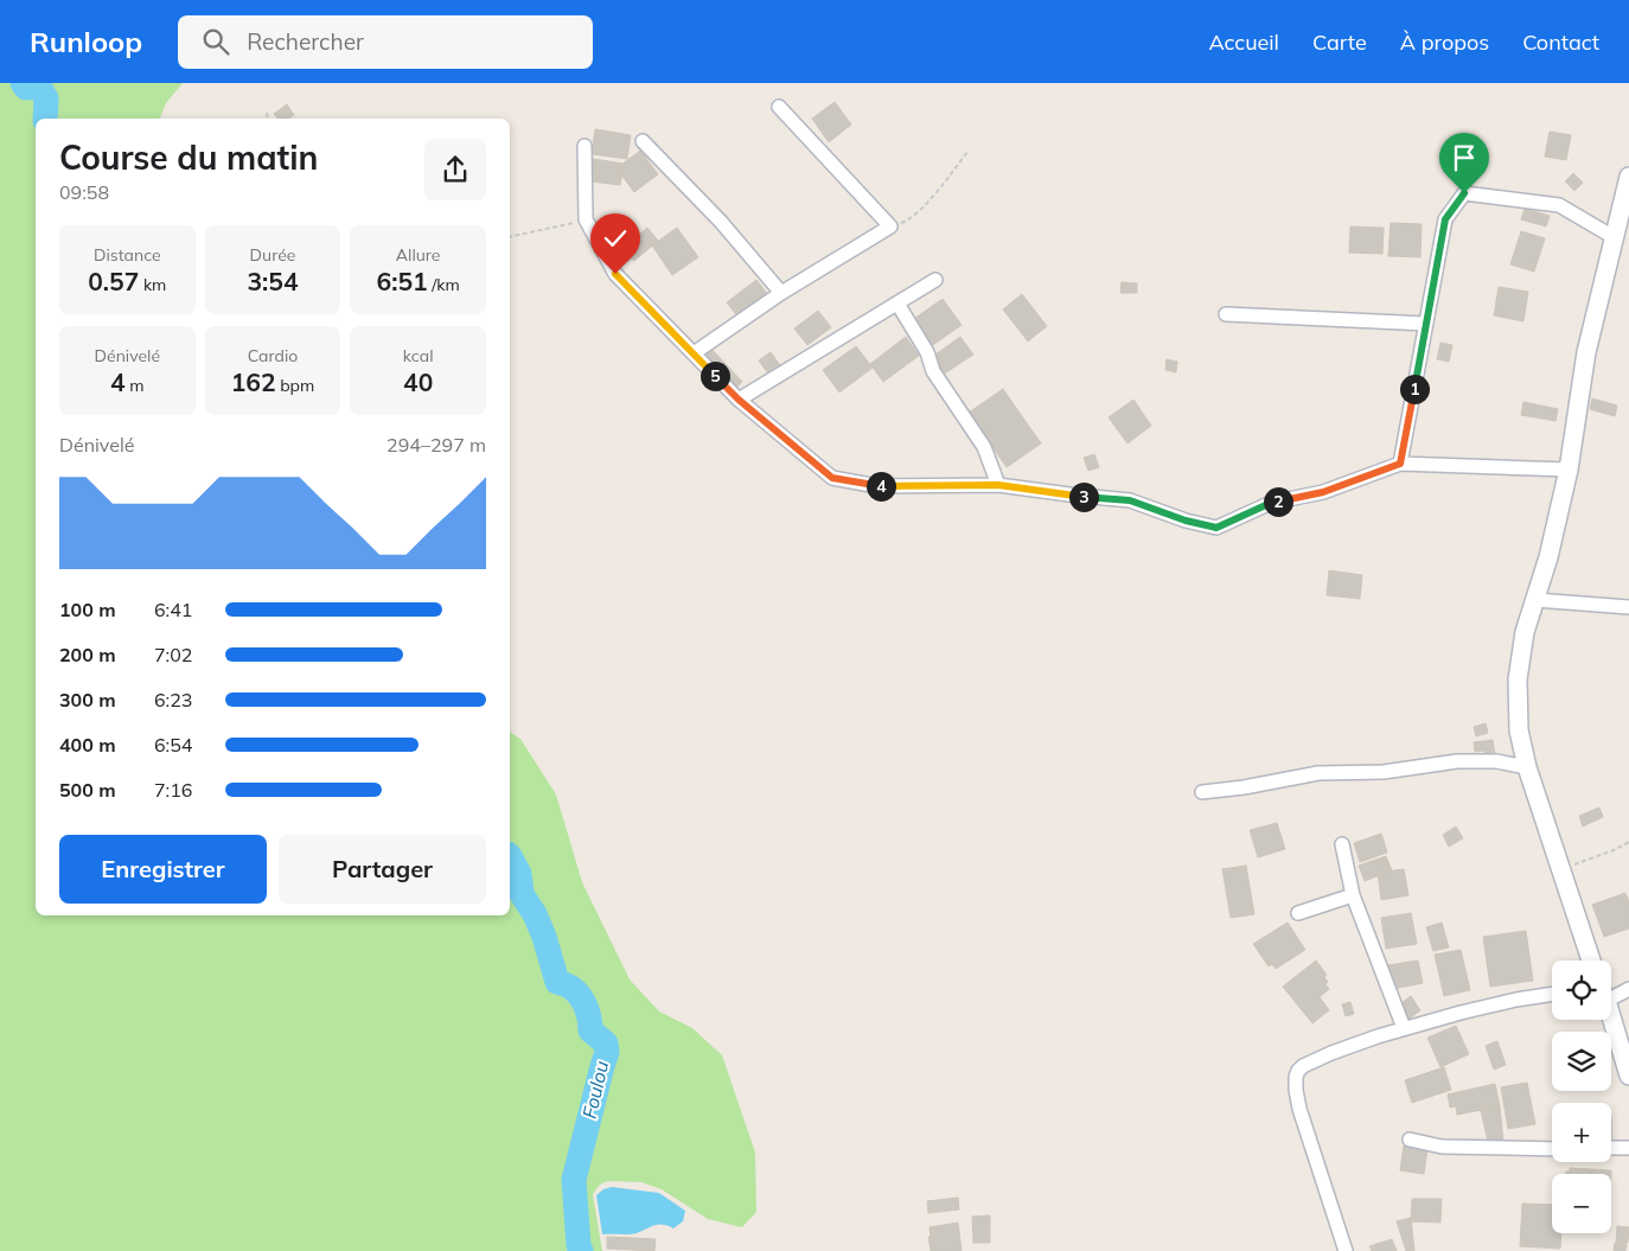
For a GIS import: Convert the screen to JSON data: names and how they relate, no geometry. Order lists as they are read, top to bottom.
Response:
{
  "water": ["Foulou"],
  "page": {
    "header": "Runloop",
    "search": "Rechercher",
    "nav": [
      "Accueil",
      "Carte",
      "À propos",
      "Contact"
    ],
    "heading": ["Course du matin", "09:58"],
    "stats": [
      ["Distance", "0.57 km"],
      ["Durée", "3:54"],
      ["Allure", "6:51 /km"],
      ["Dénivelé", "4 m"],
      ["Cardio", "162 bpm"],
      ["kcal", "40"]
    ],
    "pins": [
      "5",
      "1",
      "4",
      "3",
      "2"
    ],
    "chart": ["Dénivelé", "294–297 m"],
    "list": [
      {
        "name": "100 m",
        "note": "6:41"
      },
      {
        "name": "200 m",
        "note": "7:02"
      },
      {
        "name": "300 m",
        "note": "6:23"
      },
      {
        "name": "400 m",
        "note": "6:54"
      },
      {
        "name": "500 m",
        "note": "7:16"
      }
    ],
    "buttons": ["Enregistrer", "Partager"],
    "map_buttons": ["+", "−"]
  }
}
